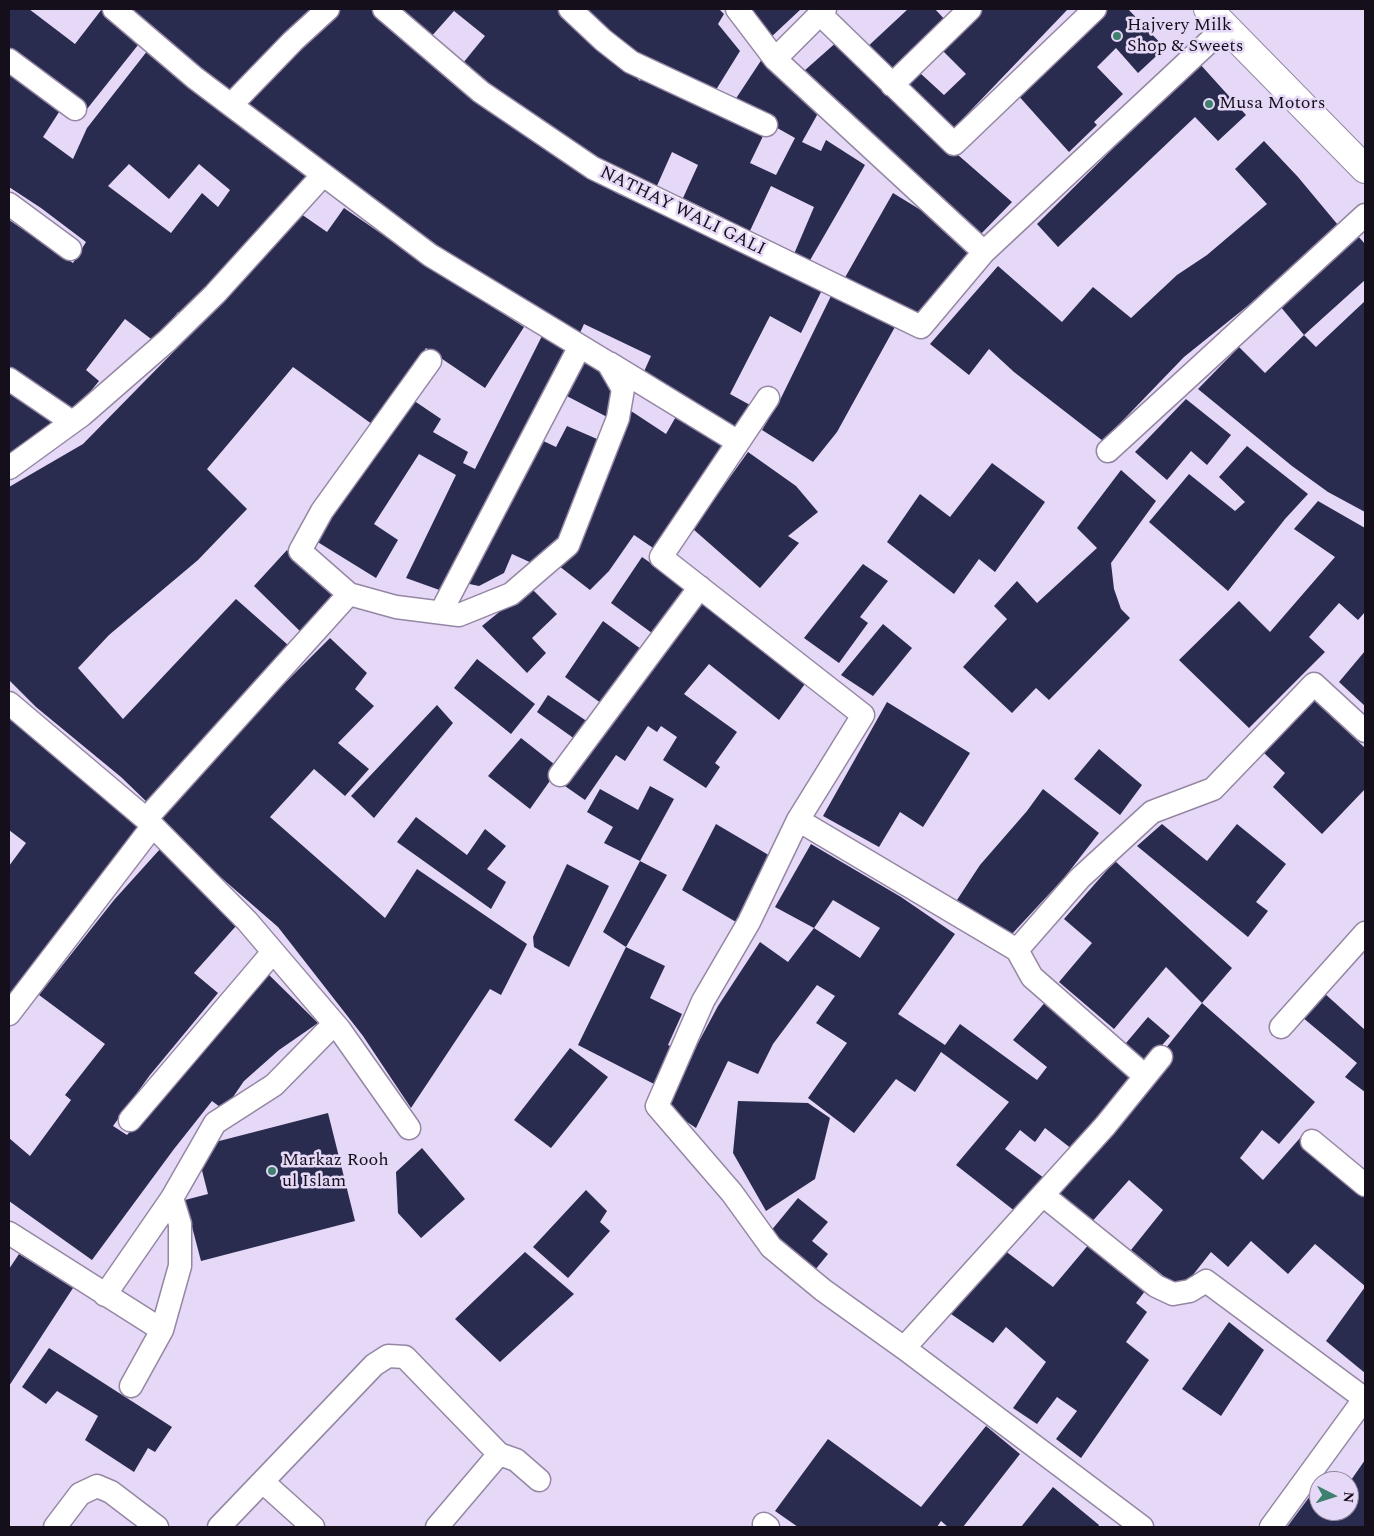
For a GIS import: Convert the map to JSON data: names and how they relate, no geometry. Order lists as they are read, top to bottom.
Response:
{
  "streets": {
    "street": ["NATHAY WALI GALI"]
  },
  "places": ["Hajvery Milk Shop & Sweets", "Musa Motors", "Markaz Rooh ul Islam"],
  "north": "right"
}
